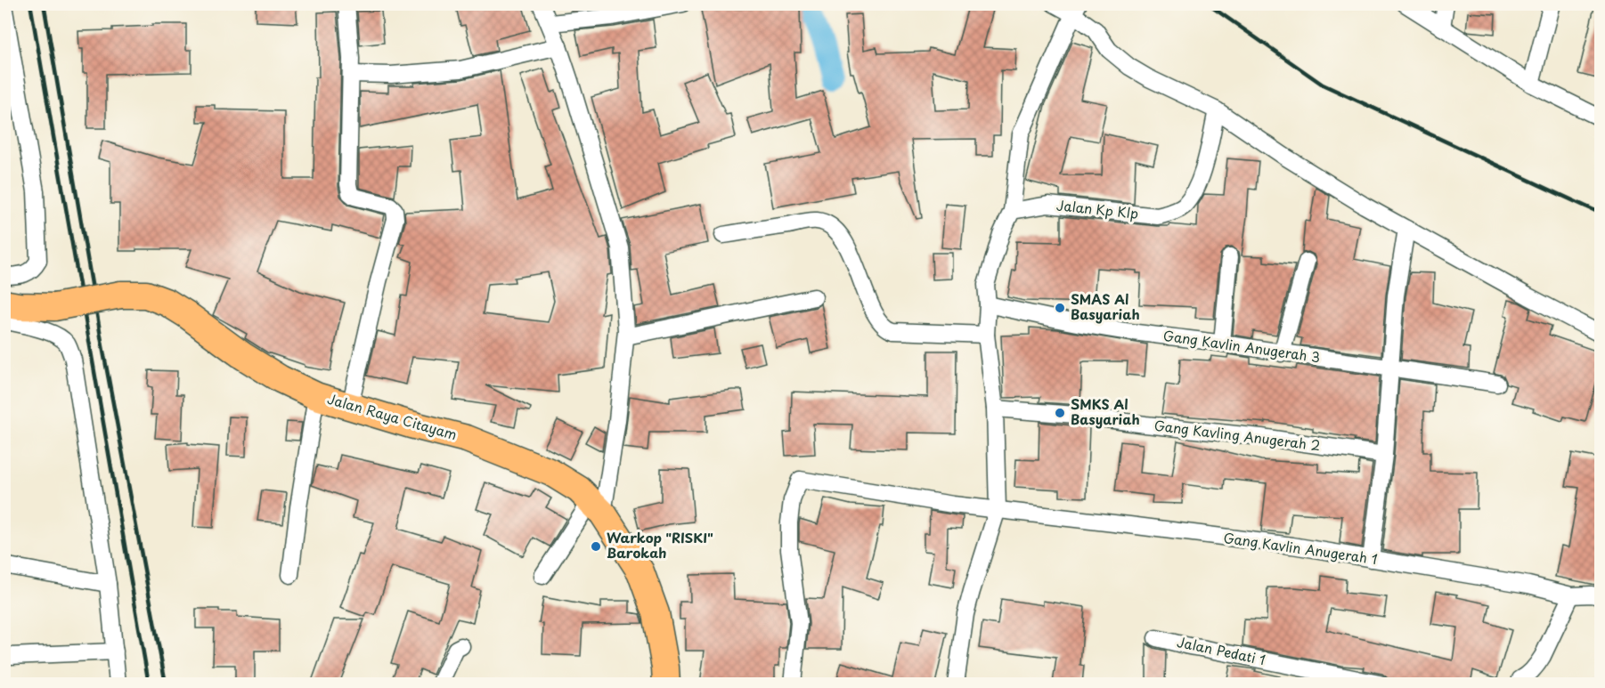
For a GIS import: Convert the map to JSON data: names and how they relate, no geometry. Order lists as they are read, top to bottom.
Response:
{
  "streets": {
    "main road": ["Jalan Raya Citayam"],
    "street": [
      "Jalan Kp Klp",
      "Gang Kavlin Anugerah 3",
      "Gang Kavling Anugerah 2",
      "Gang Kavlin Anugerah 1",
      "Jalan Pedati 1"
    ]
  },
  "places": ["SMAS Al Basyariah", "SMKS Al Basyariah", "Warkop \"RISKI\" Barokah"]
}
